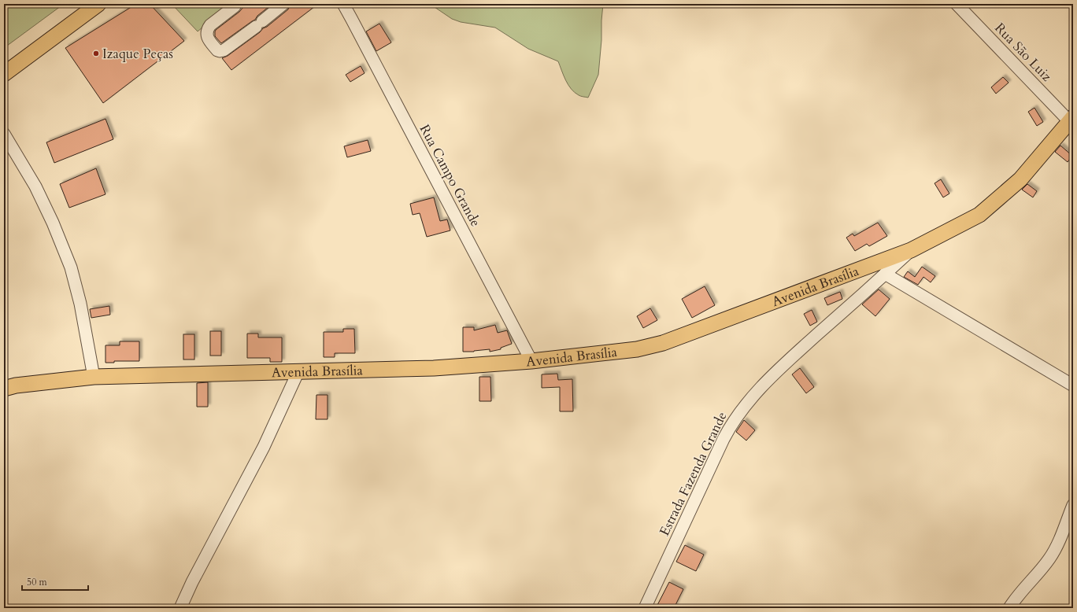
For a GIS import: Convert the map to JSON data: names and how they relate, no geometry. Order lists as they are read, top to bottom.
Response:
{
  "streets": {
    "main road": ["Avenida Brasília"],
    "street": ["Rua São Luiz", "Rua Campo Grande", "Estrada Fazenda Grande"]
  },
  "crossings": [
    ["Rua São Luiz", "Avenida Brasília"],
    ["Rua Campo Grande", "Avenida Brasília"],
    ["Avenida Brasília", "Estrada Fazenda Grande"]
  ],
  "places": ["Izaque Peças"],
  "scale_bar": "50 m"
}
